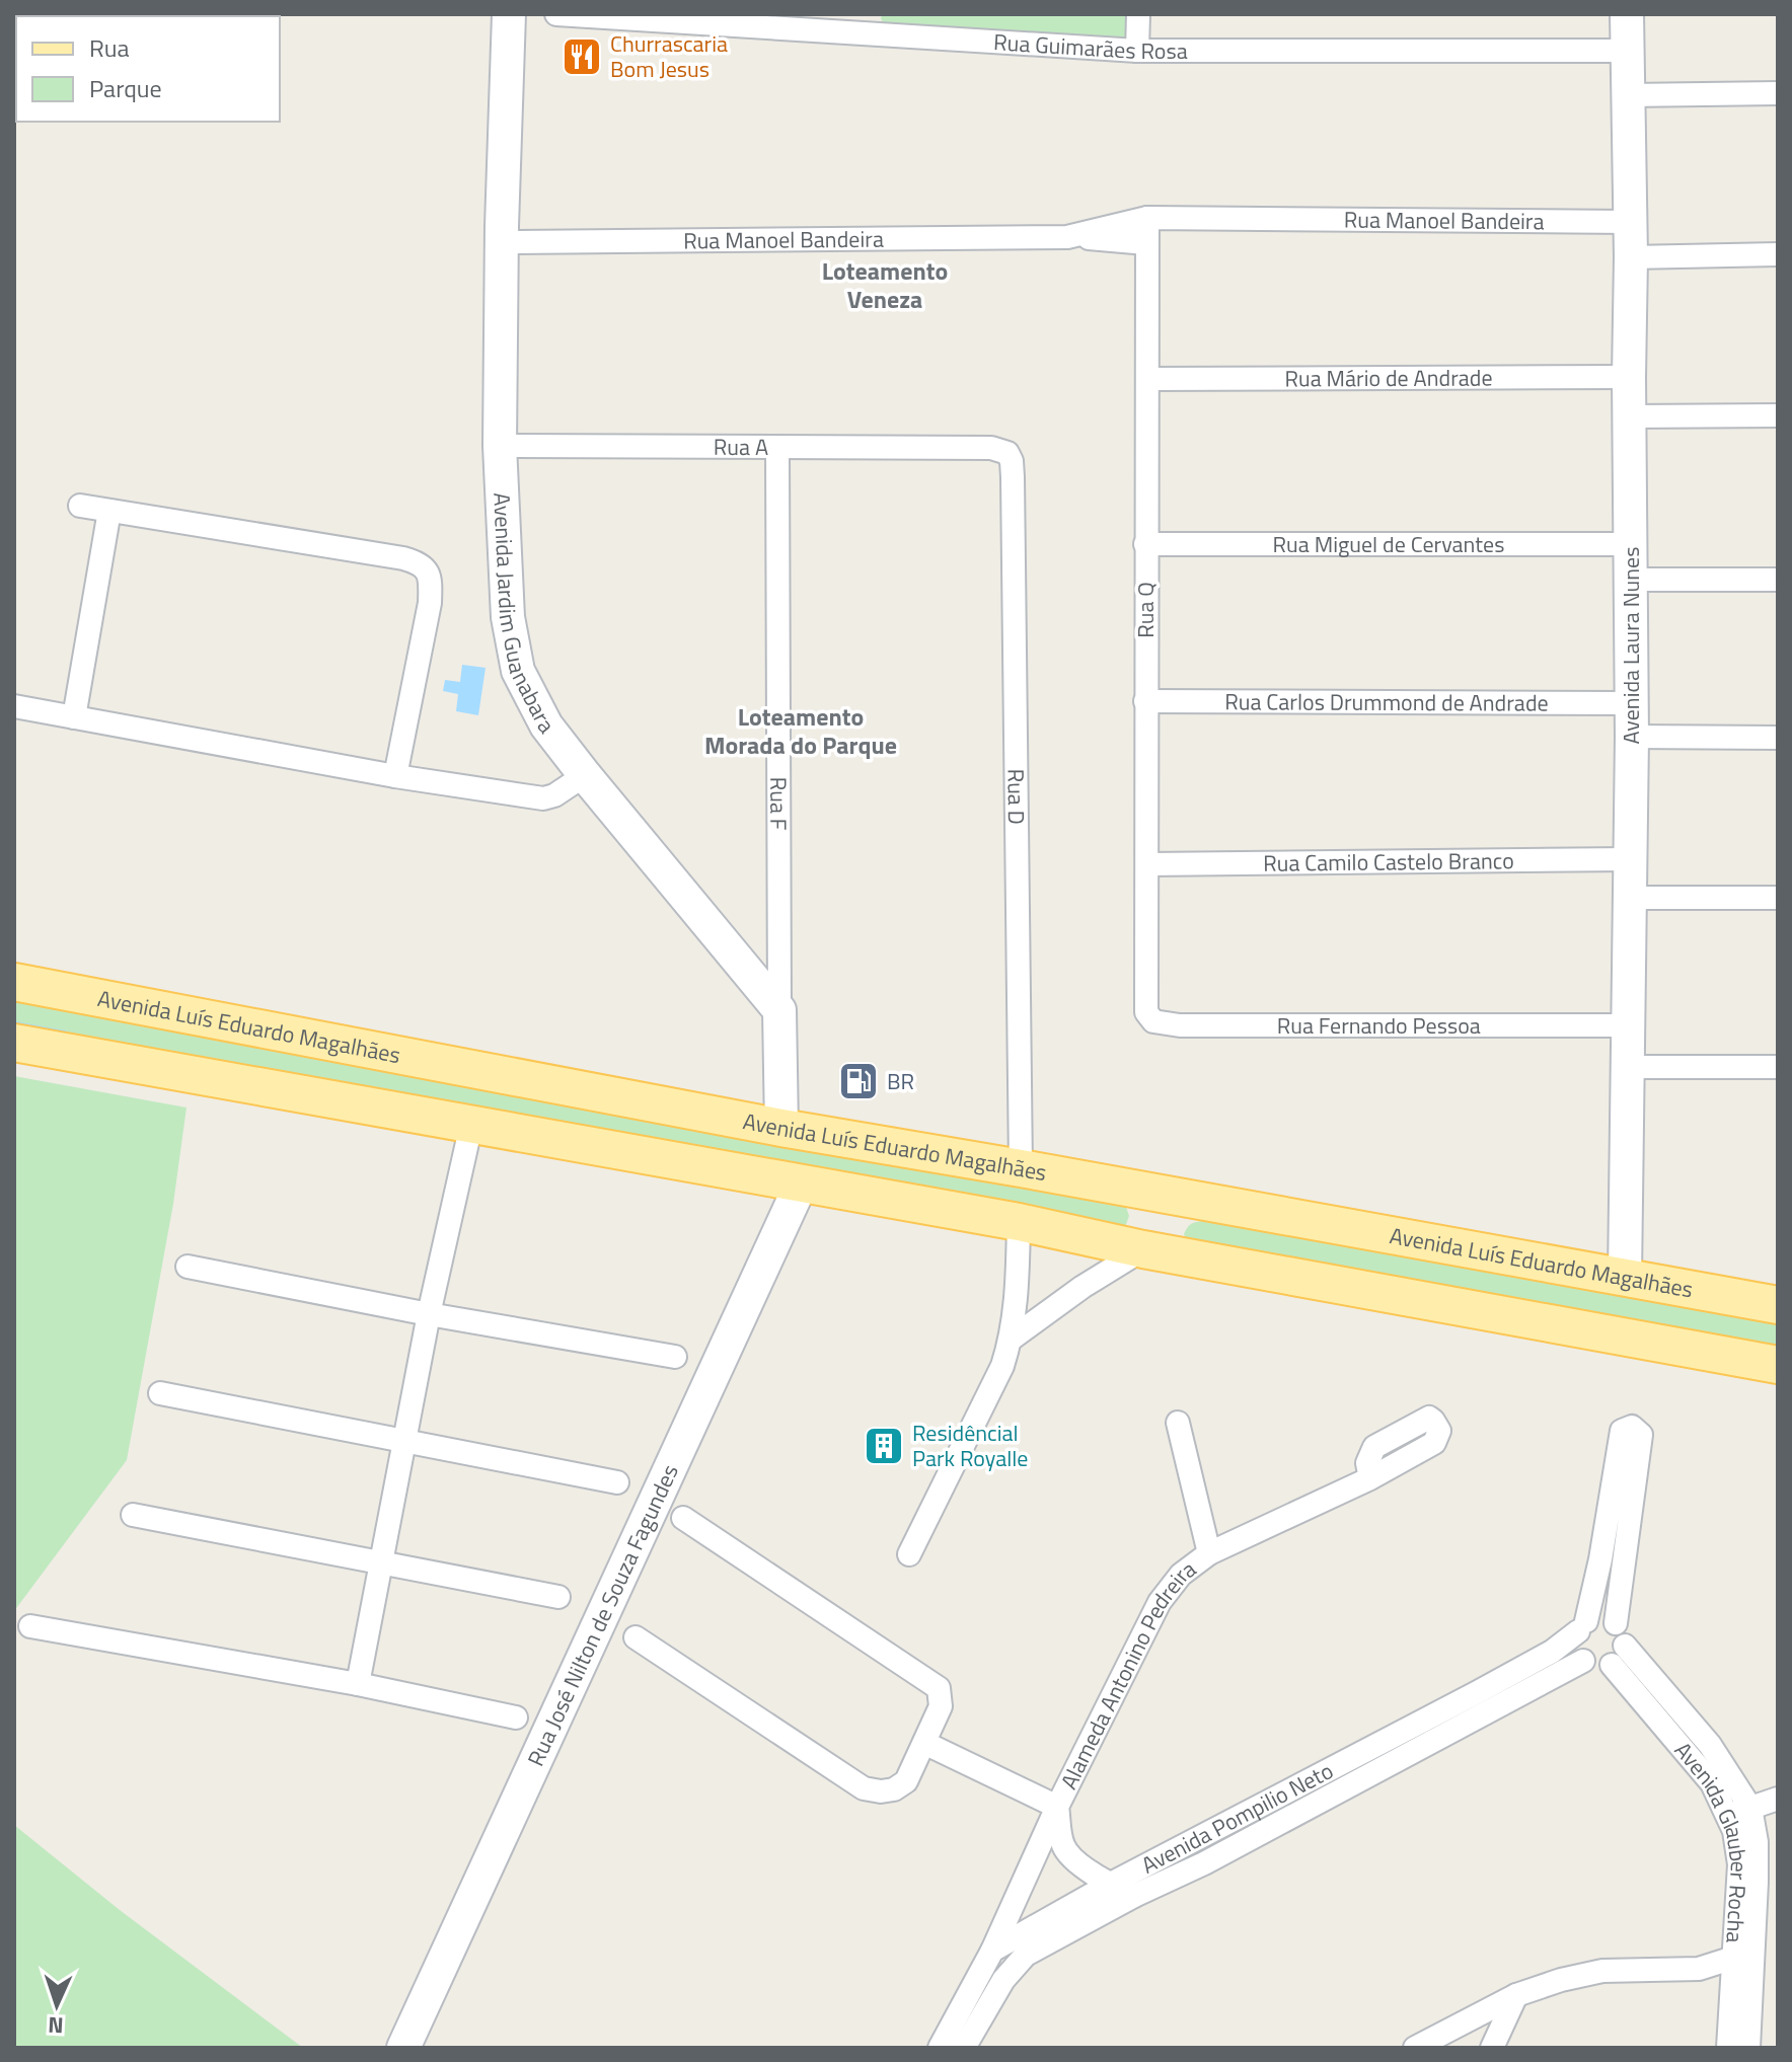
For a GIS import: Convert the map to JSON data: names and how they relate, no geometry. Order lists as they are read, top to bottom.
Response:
{
  "streets": {
    "main road": ["Avenida Luís Eduardo Magalhães"],
    "street": [
      "Rua Guimarães Rosa",
      "Rua Manoel Bandeira",
      "Rua Mário de Andrade",
      "Rua A",
      "Rua Miguel de Cervantes",
      "Rua Q",
      "Avenida Jardim Guanabara",
      "Avenida Laura Nunes",
      "Rua Carlos Drummond de Andrade",
      "Rua D",
      "Rua F",
      "Rua Camilo Castelo Branco",
      "Rua Fernando Pessoa",
      "Rua José Nilton de Souza Fagundes",
      "Alameda Antonino Pedreira",
      "Avenida Pompilio Neto",
      "Avenida Glauber Rocha"
    ]
  },
  "crossings": [
    ["Rua Guimarães Rosa", "Avenida Laura Nunes"],
    ["Rua Manoel Bandeira", "Rua Q"],
    ["Rua Manoel Bandeira", "Avenida Jardim Guanabara"],
    ["Rua Manoel Bandeira", "Avenida Laura Nunes"],
    ["Rua Mário de Andrade", "Rua Q"],
    ["Rua Mário de Andrade", "Avenida Laura Nunes"],
    ["Rua A", "Avenida Jardim Guanabara"],
    ["Rua A", "Rua D"],
    ["Rua A", "Rua F"],
    ["Rua Miguel de Cervantes", "Rua Q"],
    ["Rua Miguel de Cervantes", "Avenida Laura Nunes"],
    ["Rua Q", "Rua Carlos Drummond de Andrade"],
    ["Rua Q", "Rua Camilo Castelo Branco"],
    ["Rua Q", "Rua Fernando Pessoa"],
    ["Avenida Jardim Guanabara", "Rua F"],
    ["Avenida Laura Nunes", "Rua Carlos Drummond de Andrade"],
    ["Avenida Laura Nunes", "Rua Camilo Castelo Branco"],
    ["Avenida Laura Nunes", "Rua Fernando Pessoa"],
    ["Avenida Laura Nunes", "Avenida Luís Eduardo Magalhães"],
    ["Rua D", "Avenida Luís Eduardo Magalhães"],
    ["Alameda Antonino Pedreira", "Avenida Pompilio Neto"],
    ["Avenida Pompilio Neto", "Avenida Glauber Rocha"]
  ],
  "districts": ["Loteamento Veneza", "Loteamento Morada do Parque"],
  "places": {
    "restaurant": ["Churrascaria Bom Jesus"],
    "fuel station": ["BR"],
    "building": ["Residêncial Park Royalle"]
  },
  "legend": ["Rua", "Parque"],
  "north": "bottom"
}
